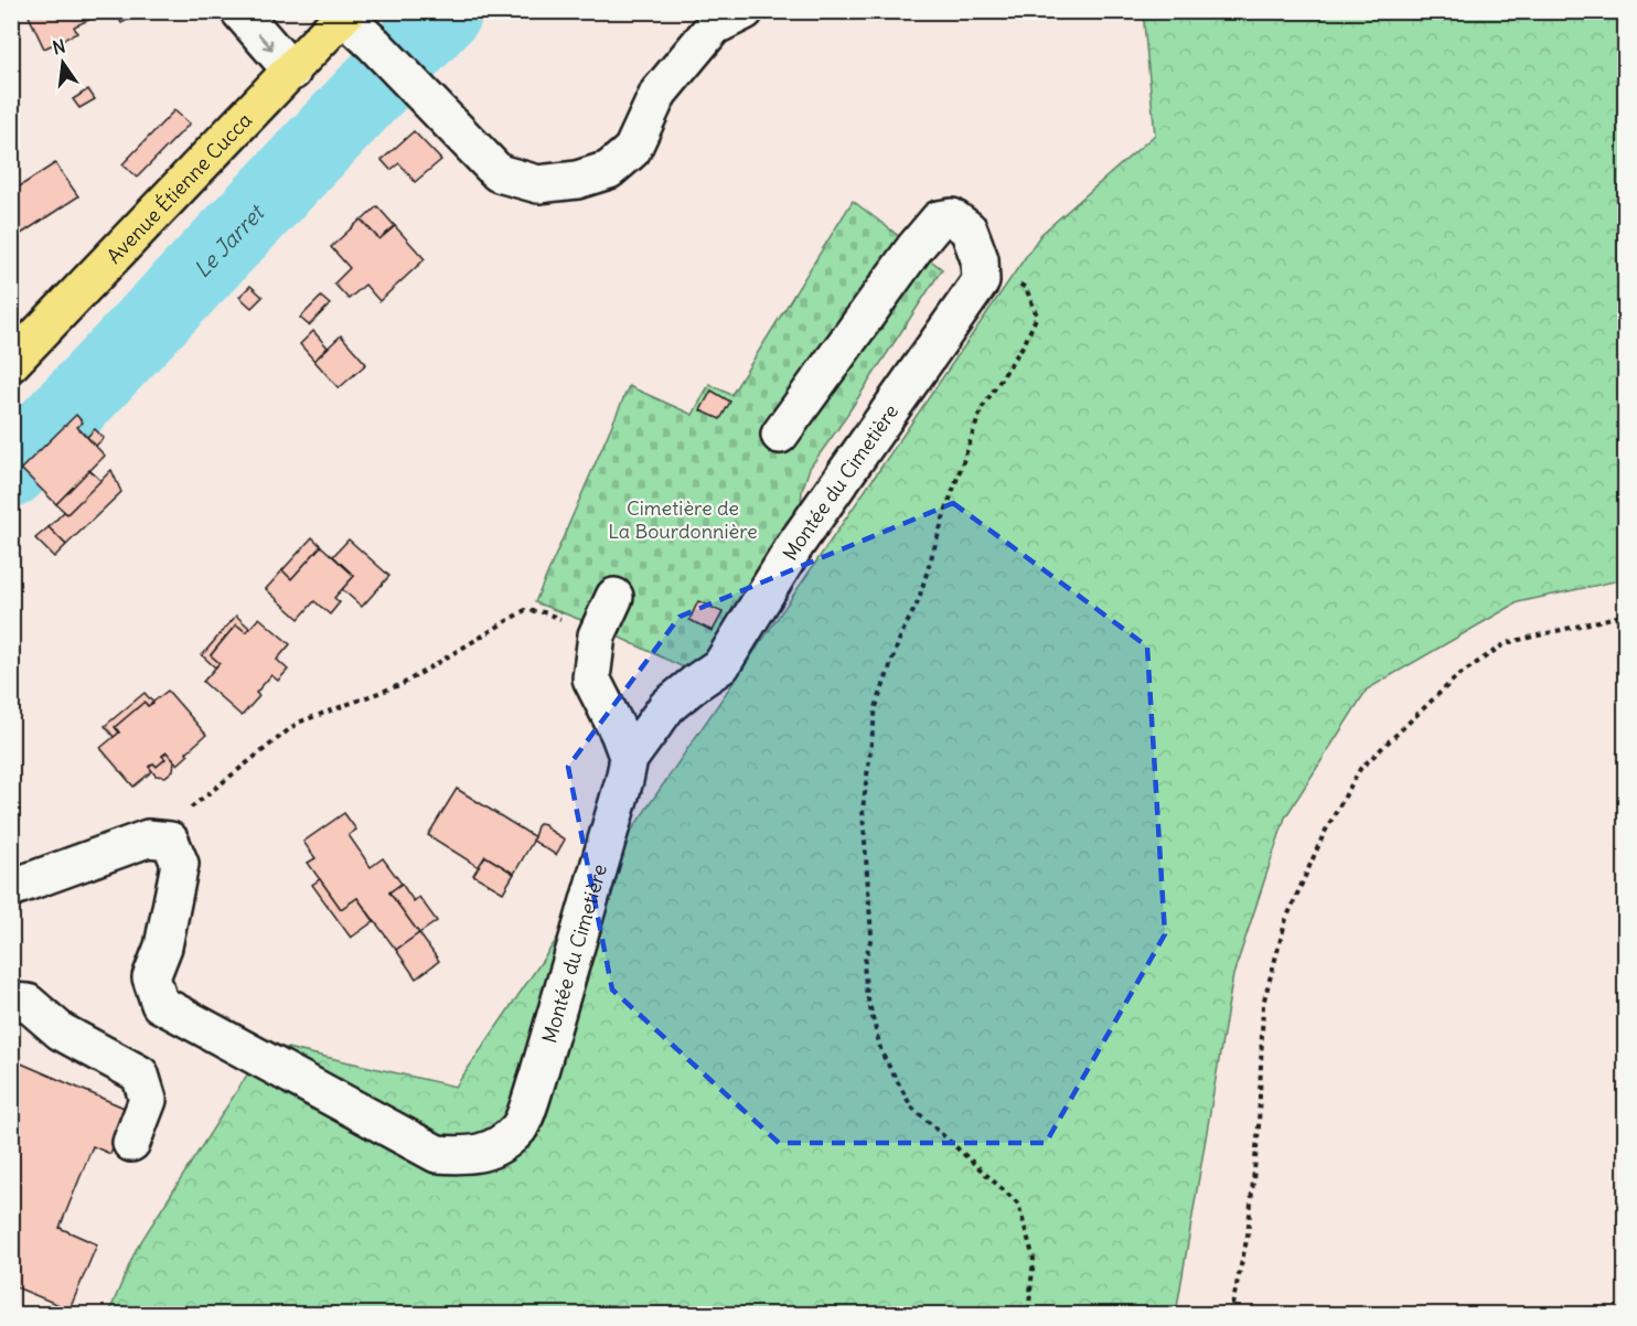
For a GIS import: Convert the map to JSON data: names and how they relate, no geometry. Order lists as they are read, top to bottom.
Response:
{
  "streets": {
    "main road": ["Avenue Étienne Cucca"],
    "street": ["Montée du Cimetière"]
  },
  "water": ["Le Jarret"],
  "parks": ["Cimetière de La Bourdonnière"],
  "north": "top"
}
